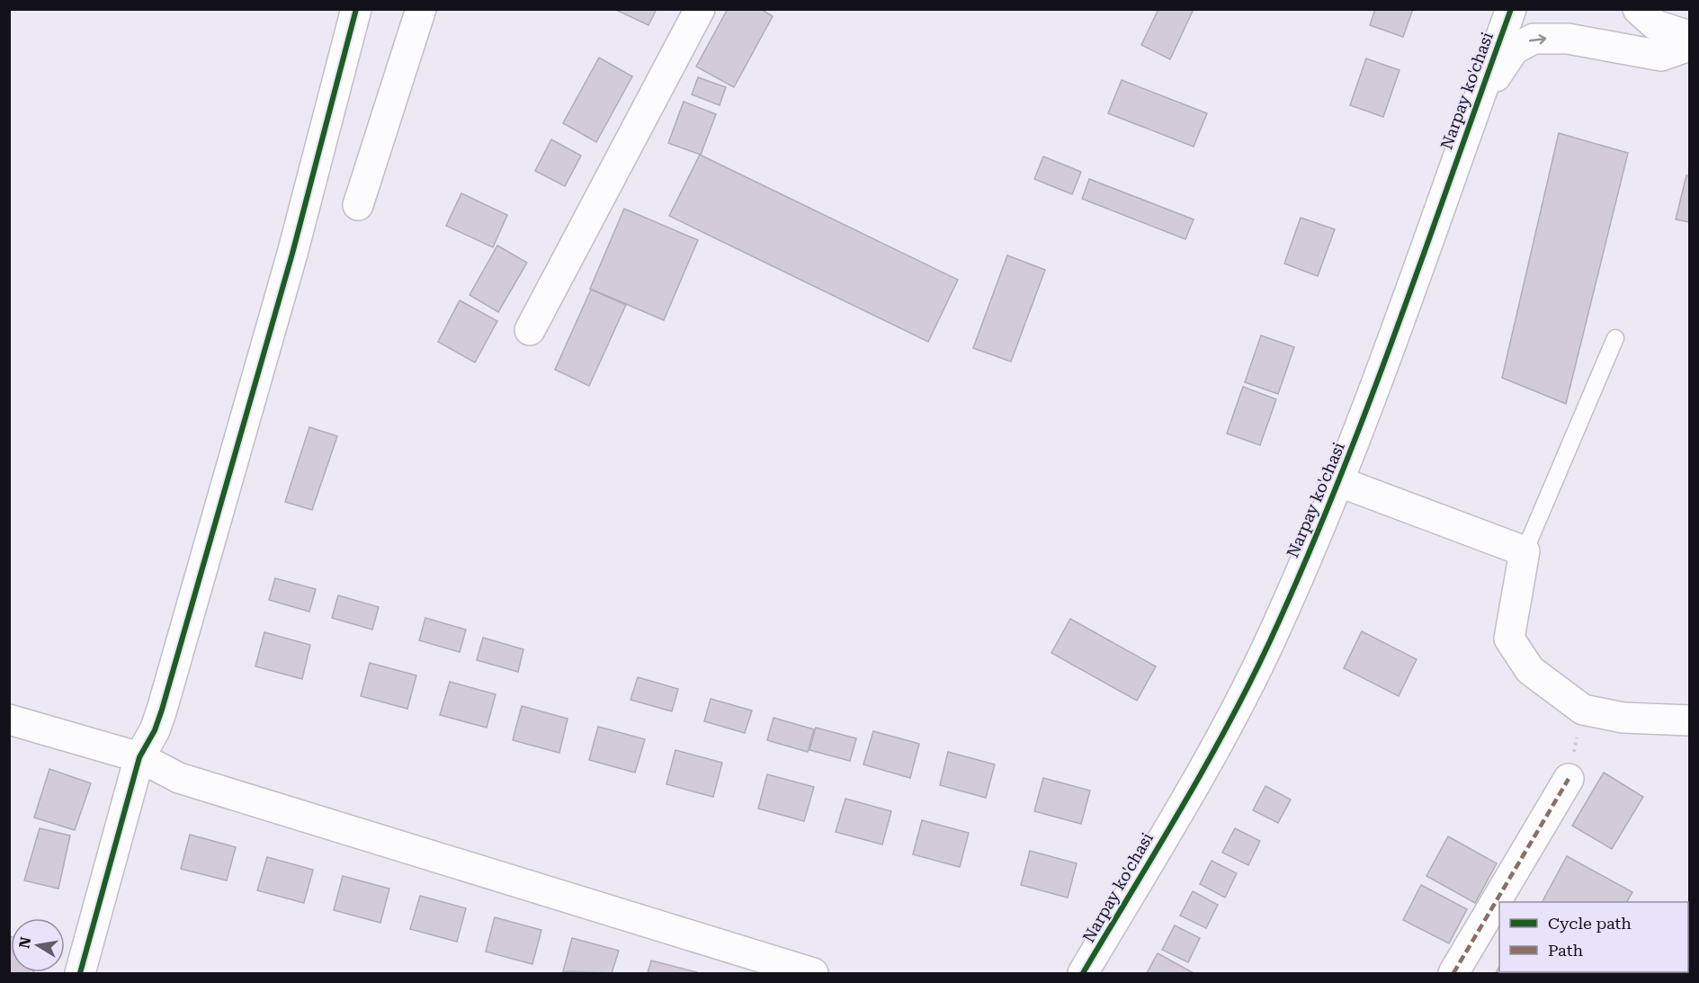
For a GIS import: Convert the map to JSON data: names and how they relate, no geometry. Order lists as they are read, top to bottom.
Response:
{
  "streets": {
    "street": ["Narpay ko'chasi"]
  },
  "legend": ["Cycle path", "Path"],
  "north": "left"
}
